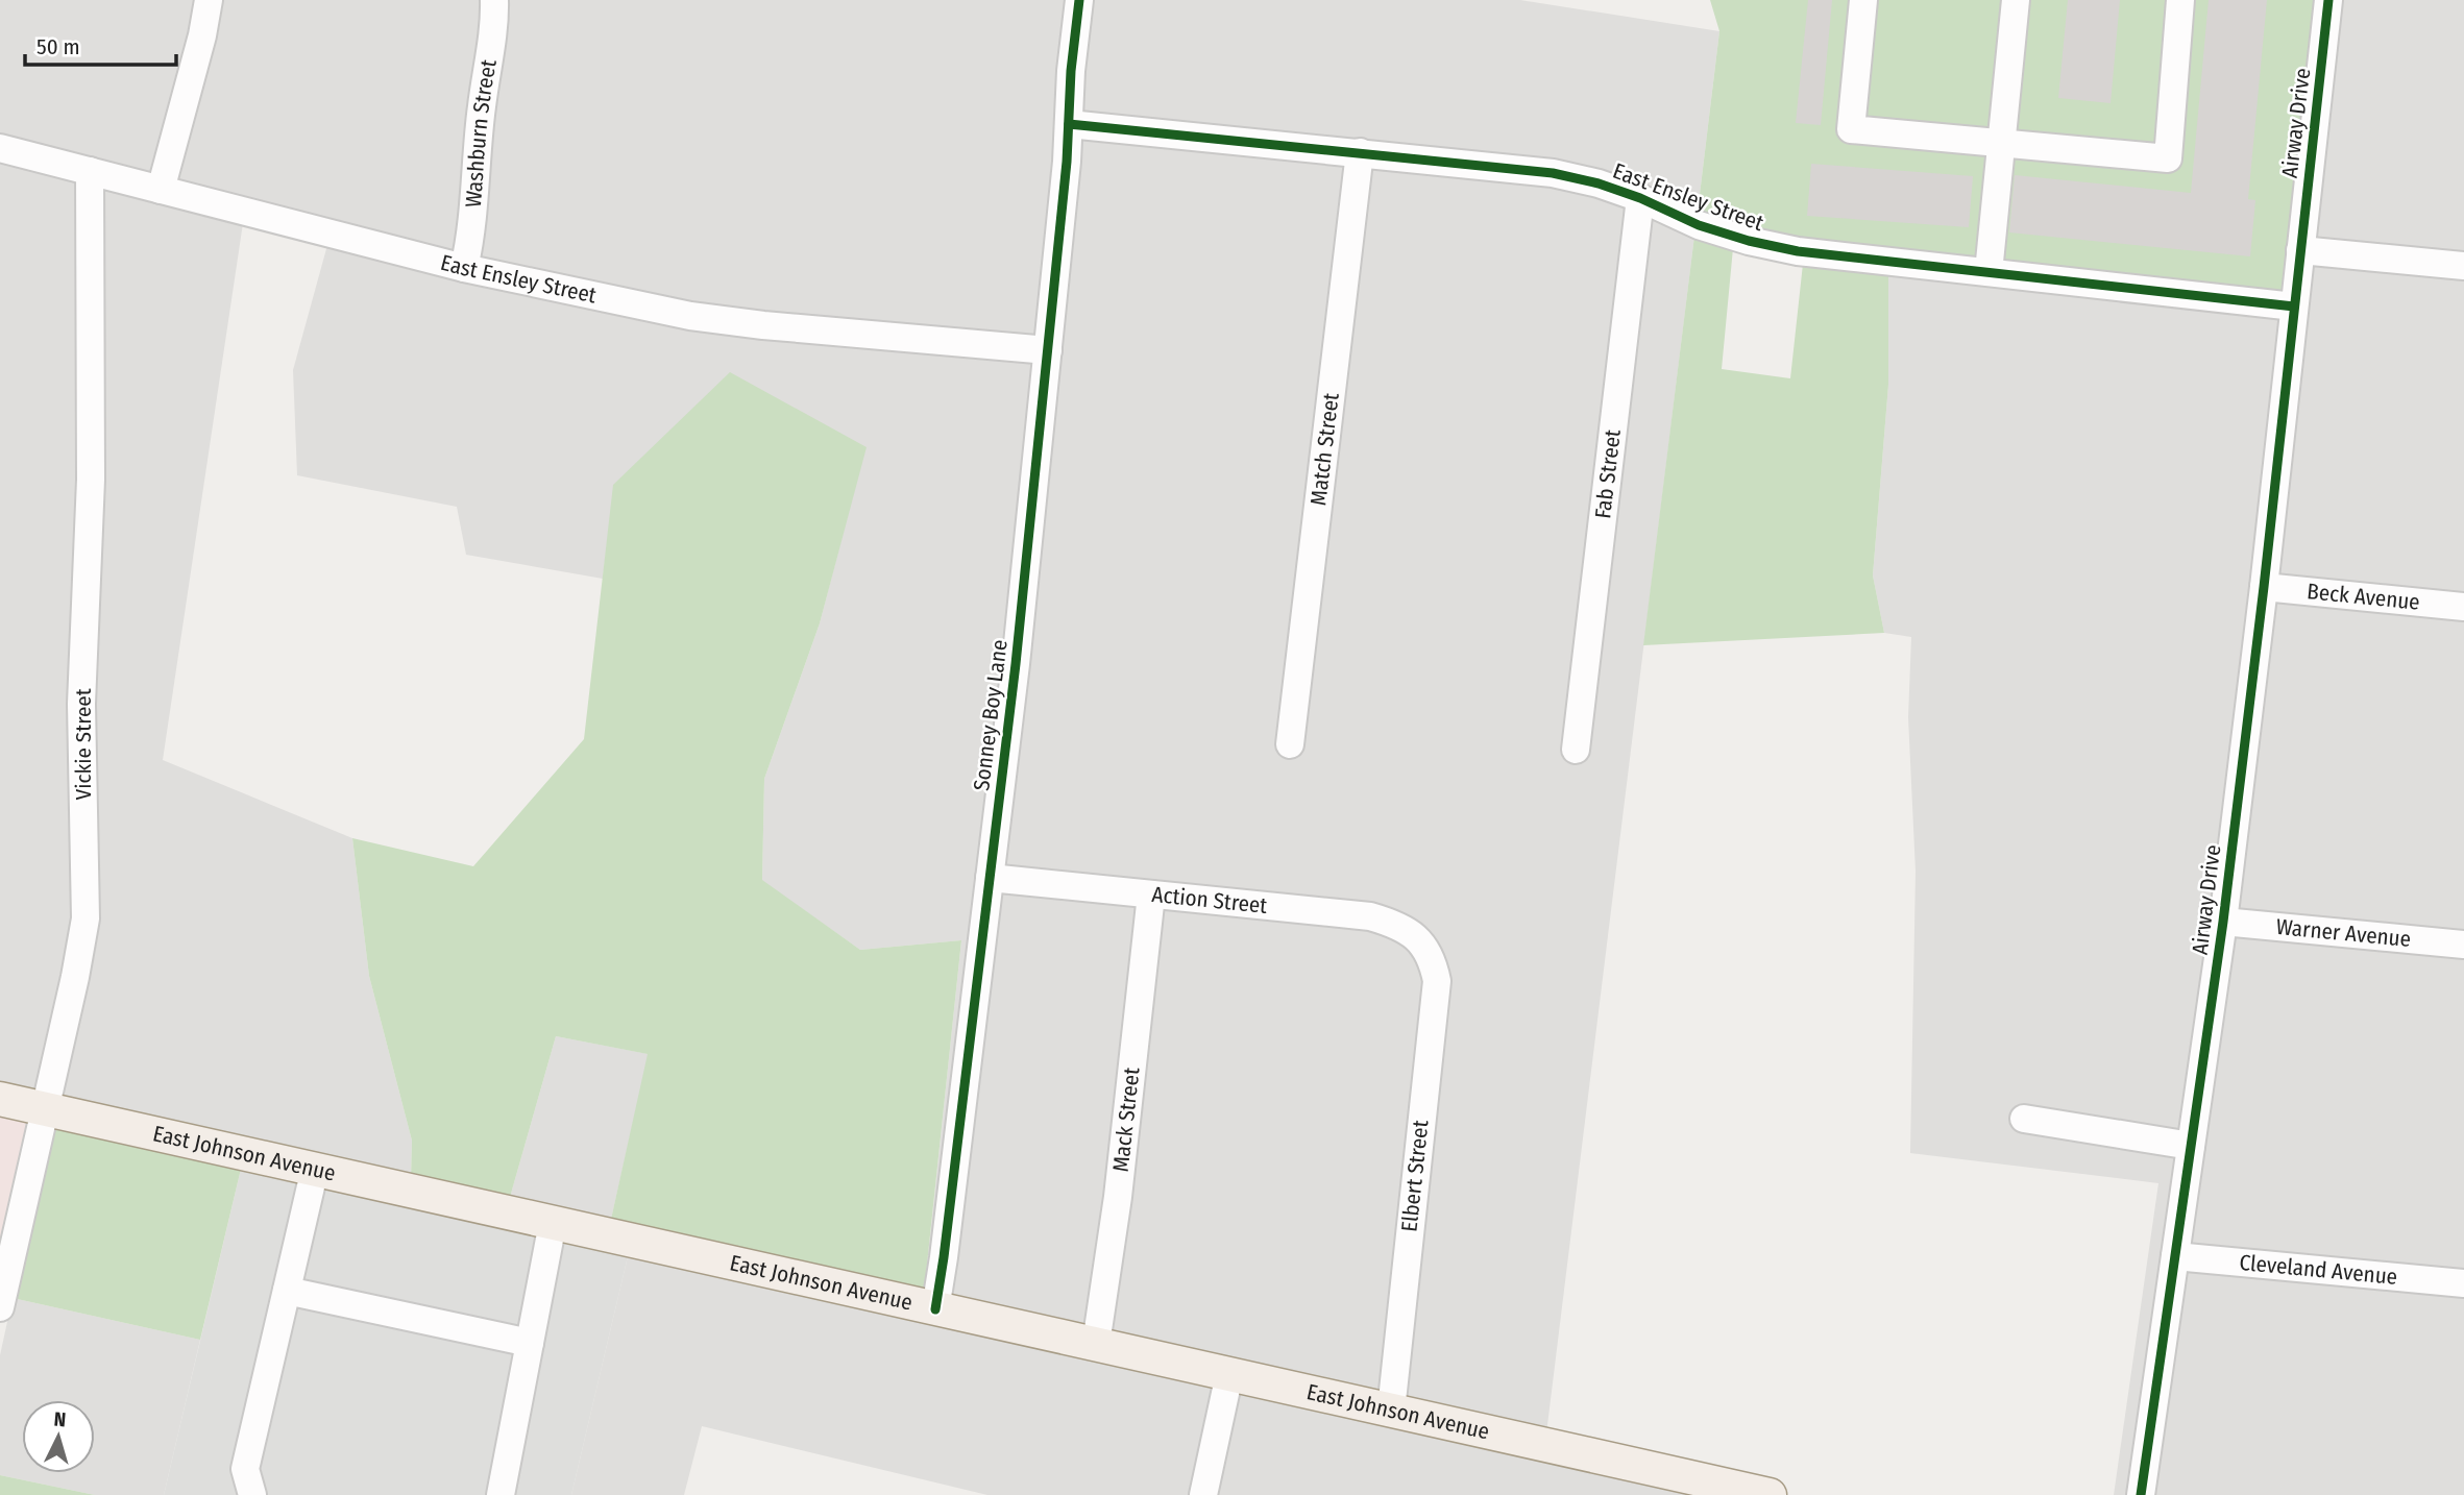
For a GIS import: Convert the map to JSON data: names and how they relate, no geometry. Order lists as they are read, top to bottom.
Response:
{
  "streets": {
    "main road": ["East Johnson Avenue"],
    "street": [
      "Airway Drive",
      "Washburn Street",
      "East Ensley Street",
      "Match Street",
      "Fab Street",
      "Beck Avenue",
      "Sonney Boy Lane",
      "Vickie Street",
      "Action Street",
      "Warner Avenue",
      "Mack Street",
      "Elbert Street",
      "Cleveland Avenue"
    ]
  },
  "crossings": [
    ["Airway Drive", "East Ensley Street"],
    ["Airway Drive", "Beck Avenue"],
    ["Airway Drive", "Warner Avenue"],
    ["Airway Drive", "Cleveland Avenue"],
    ["Washburn Street", "East Ensley Street"],
    ["East Ensley Street", "Match Street"],
    ["East Ensley Street", "Fab Street"],
    ["East Ensley Street", "Sonney Boy Lane"],
    ["East Ensley Street", "Vickie Street"],
    ["Sonney Boy Lane", "Action Street"],
    ["Sonney Boy Lane", "East Johnson Avenue"],
    ["Vickie Street", "East Johnson Avenue"],
    ["Action Street", "Mack Street"],
    ["Action Street", "Elbert Street"],
    ["Mack Street", "East Johnson Avenue"],
    ["East Johnson Avenue", "Elbert Street"]
  ],
  "scale_bar": "50 m",
  "north": "top"
}
